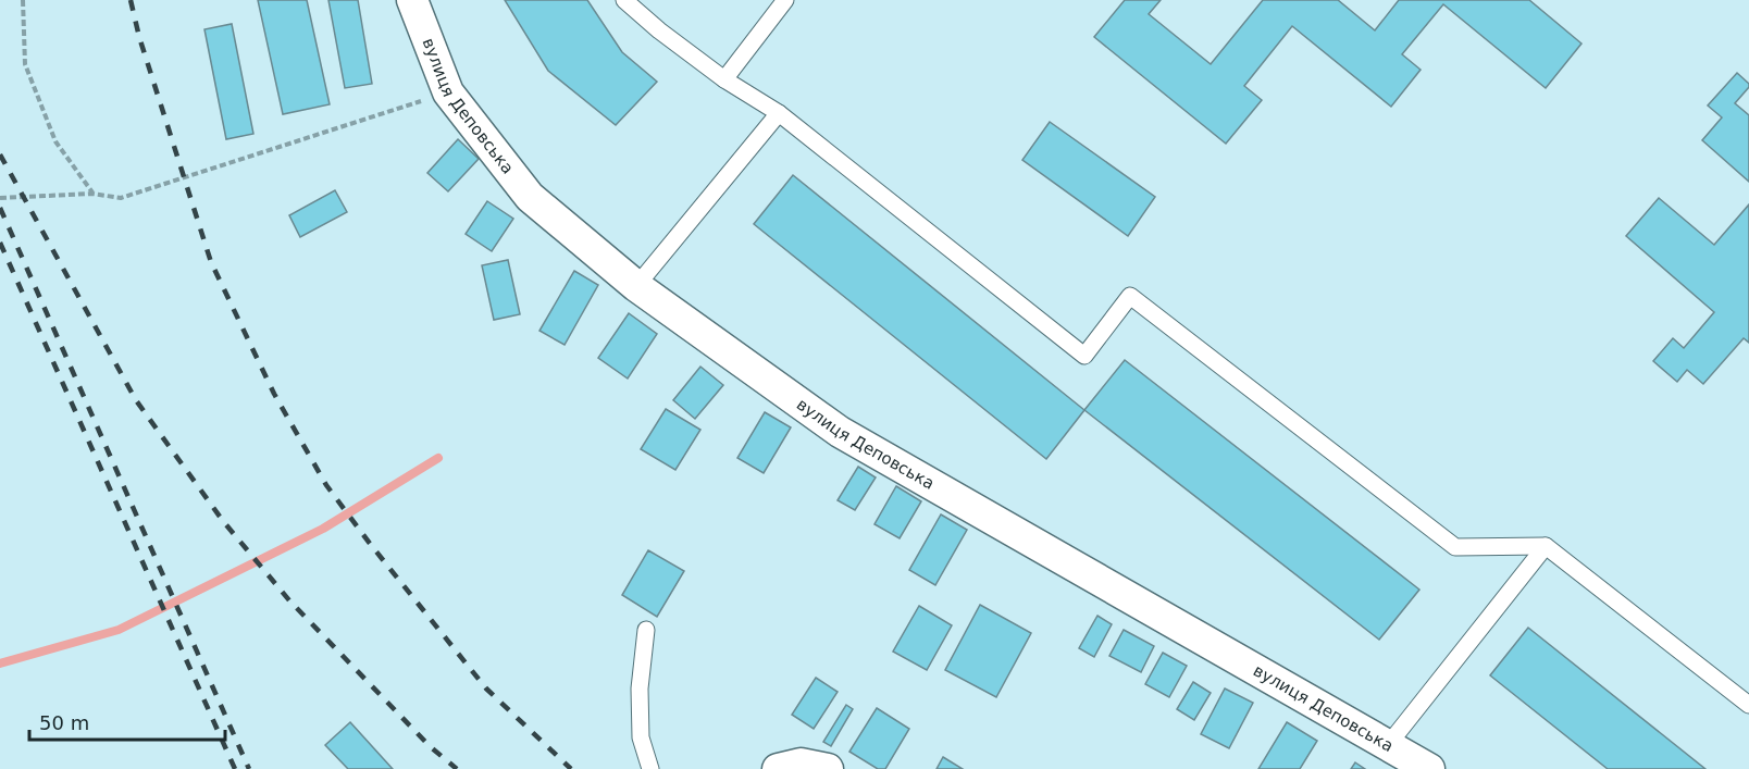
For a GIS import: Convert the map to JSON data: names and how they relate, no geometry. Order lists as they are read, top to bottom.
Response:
{
  "streets": {
    "street": ["вулиця Деповська"]
  },
  "scale_bar": "50 m"
}
